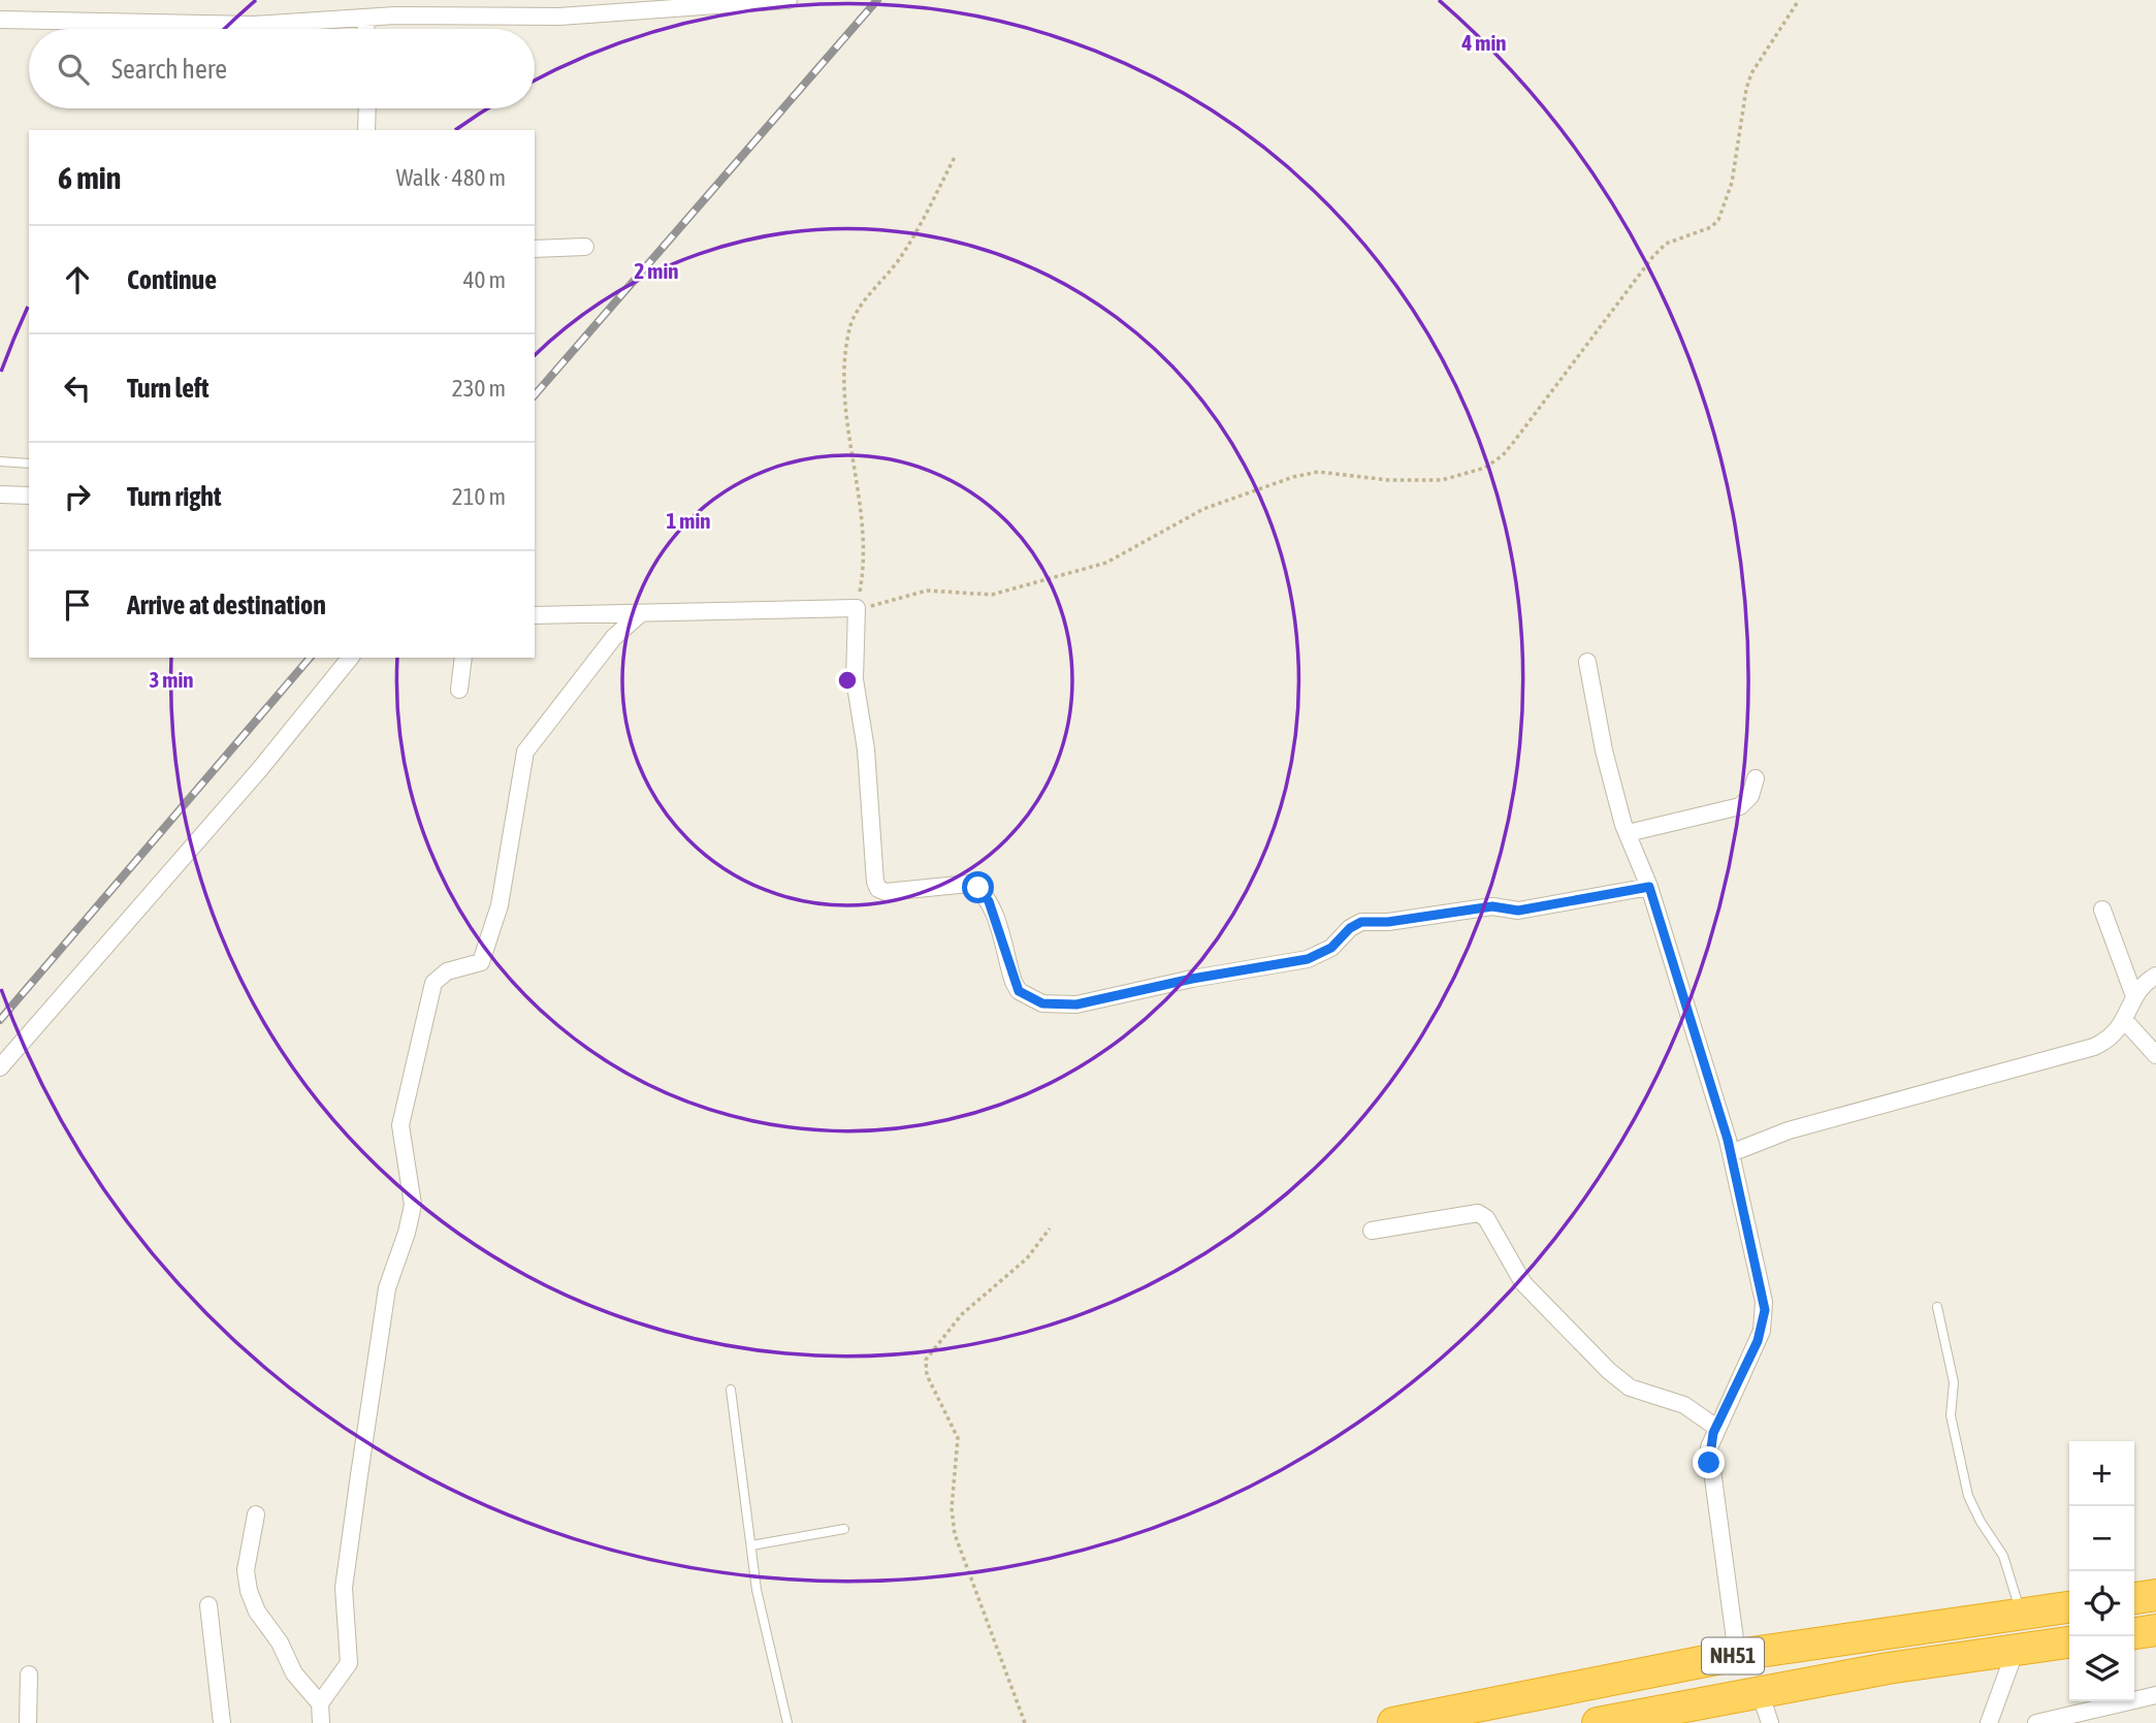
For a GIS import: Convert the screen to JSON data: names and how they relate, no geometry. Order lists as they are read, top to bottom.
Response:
{
  "streets": {
    "highway": ["NH51"]
  },
  "page": {
    "search": "Search here",
    "heading": ["6 min", "Walk · 480 m"],
    "list": [
      ["Continue", "40 m"],
      ["Turn left", "230 m"],
      ["Turn right", "210 m"],
      "Arrive at destination"
    ],
    "map_buttons": ["+", "−"]
  },
  "rings": [
    "4 min",
    "2 min",
    "1 min",
    "3 min"
  ]
}
